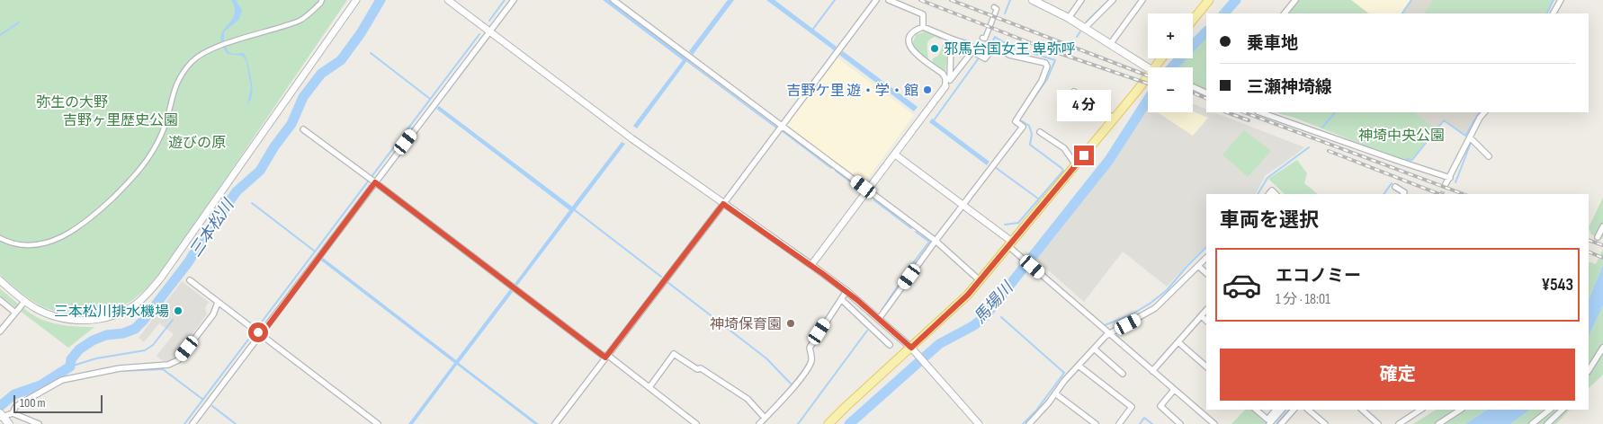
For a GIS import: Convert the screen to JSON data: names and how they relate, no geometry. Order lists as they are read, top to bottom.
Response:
{
  "water": ["三本松川", "馬場川"],
  "parks": [
    "弥生の大野",
    "吉野ヶ里歴史公園",
    "神埼中央公園",
    "遊びの原"
  ],
  "places": [
    "邪馬台国女王 卑弥呼",
    "吉野ケ里 遊・学・館",
    "三本松川排水機場",
    "神埼保育園"
  ],
  "scale_bar": "100 m",
  "page": {
    "map_buttons": ["+", "−"],
    "banner": ["乗車地", "三瀬神埼線"],
    "bubble": "4 分",
    "heading": "車両を選択",
    "list": [
      {
        "name": "エコノミー",
        "note": "1 分 · 18:01",
        "value": "¥543"
      }
    ],
    "buttons": "確定",
    "scale": "100 m"
  }
}
